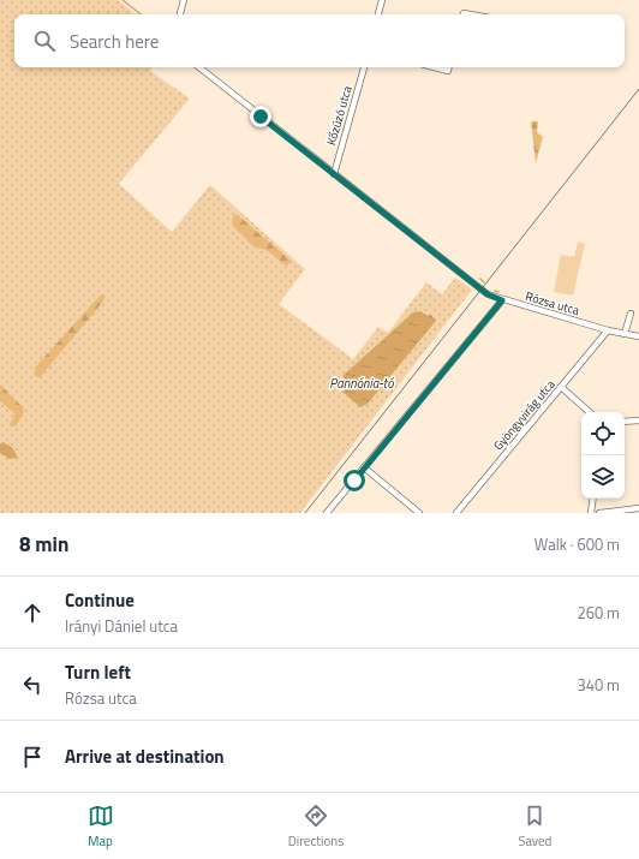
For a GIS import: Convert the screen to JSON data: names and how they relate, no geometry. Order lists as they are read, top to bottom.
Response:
{
  "streets": {
    "street": ["Kőzúzó utca", "Rózsa utca", "Gyöngyvirág utca"]
  },
  "crossings": [
    ["Kőzúzó utca", "Rózsa utca"],
    ["Rózsa utca", "Gyöngyvirág utca"]
  ],
  "water": ["Pannónia-tó"],
  "page": {
    "search": "Search here",
    "heading": ["8 min", "Walk · 600 m"],
    "list": [
      ["Continue", "Irányi Dániel utca", "260 m"],
      ["Turn left", "Rózsa utca", "340 m"],
      "Arrive at destination"
    ],
    "nav": ["Map", "Directions", "Saved"]
  }
}
